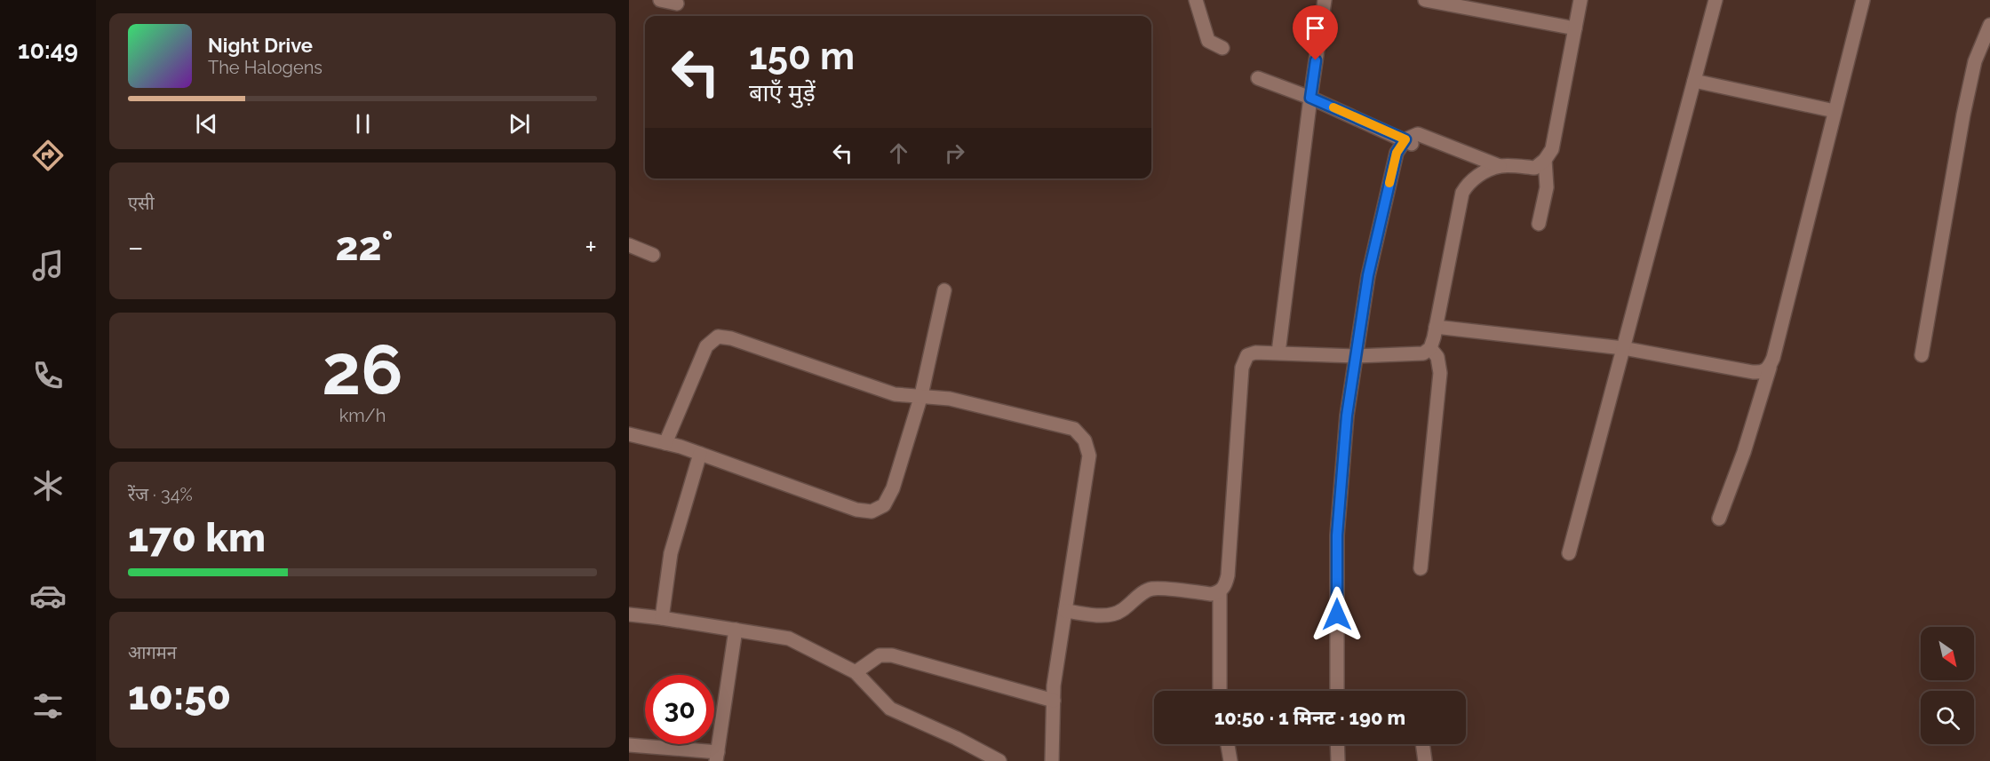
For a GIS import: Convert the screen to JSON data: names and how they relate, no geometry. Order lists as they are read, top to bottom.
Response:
{
  "north": "bottom right",
  "page": {
    "tabs": "10:49",
    "turn": ["150 m", "बाएँ मुड़ें"],
    "song": ["Night Drive", "The Halogens"],
    "tile": [
      "एसी",
      ["26", "km/h"],
      ["रेंज · 34%", "170 km"],
      ["आगमन", "10:50"]
    ],
    "heat": ["−", "22°", "+"],
    "limit": "30",
    "trip": "10:50 · 1 मिनट · 190 m"
  }
}
